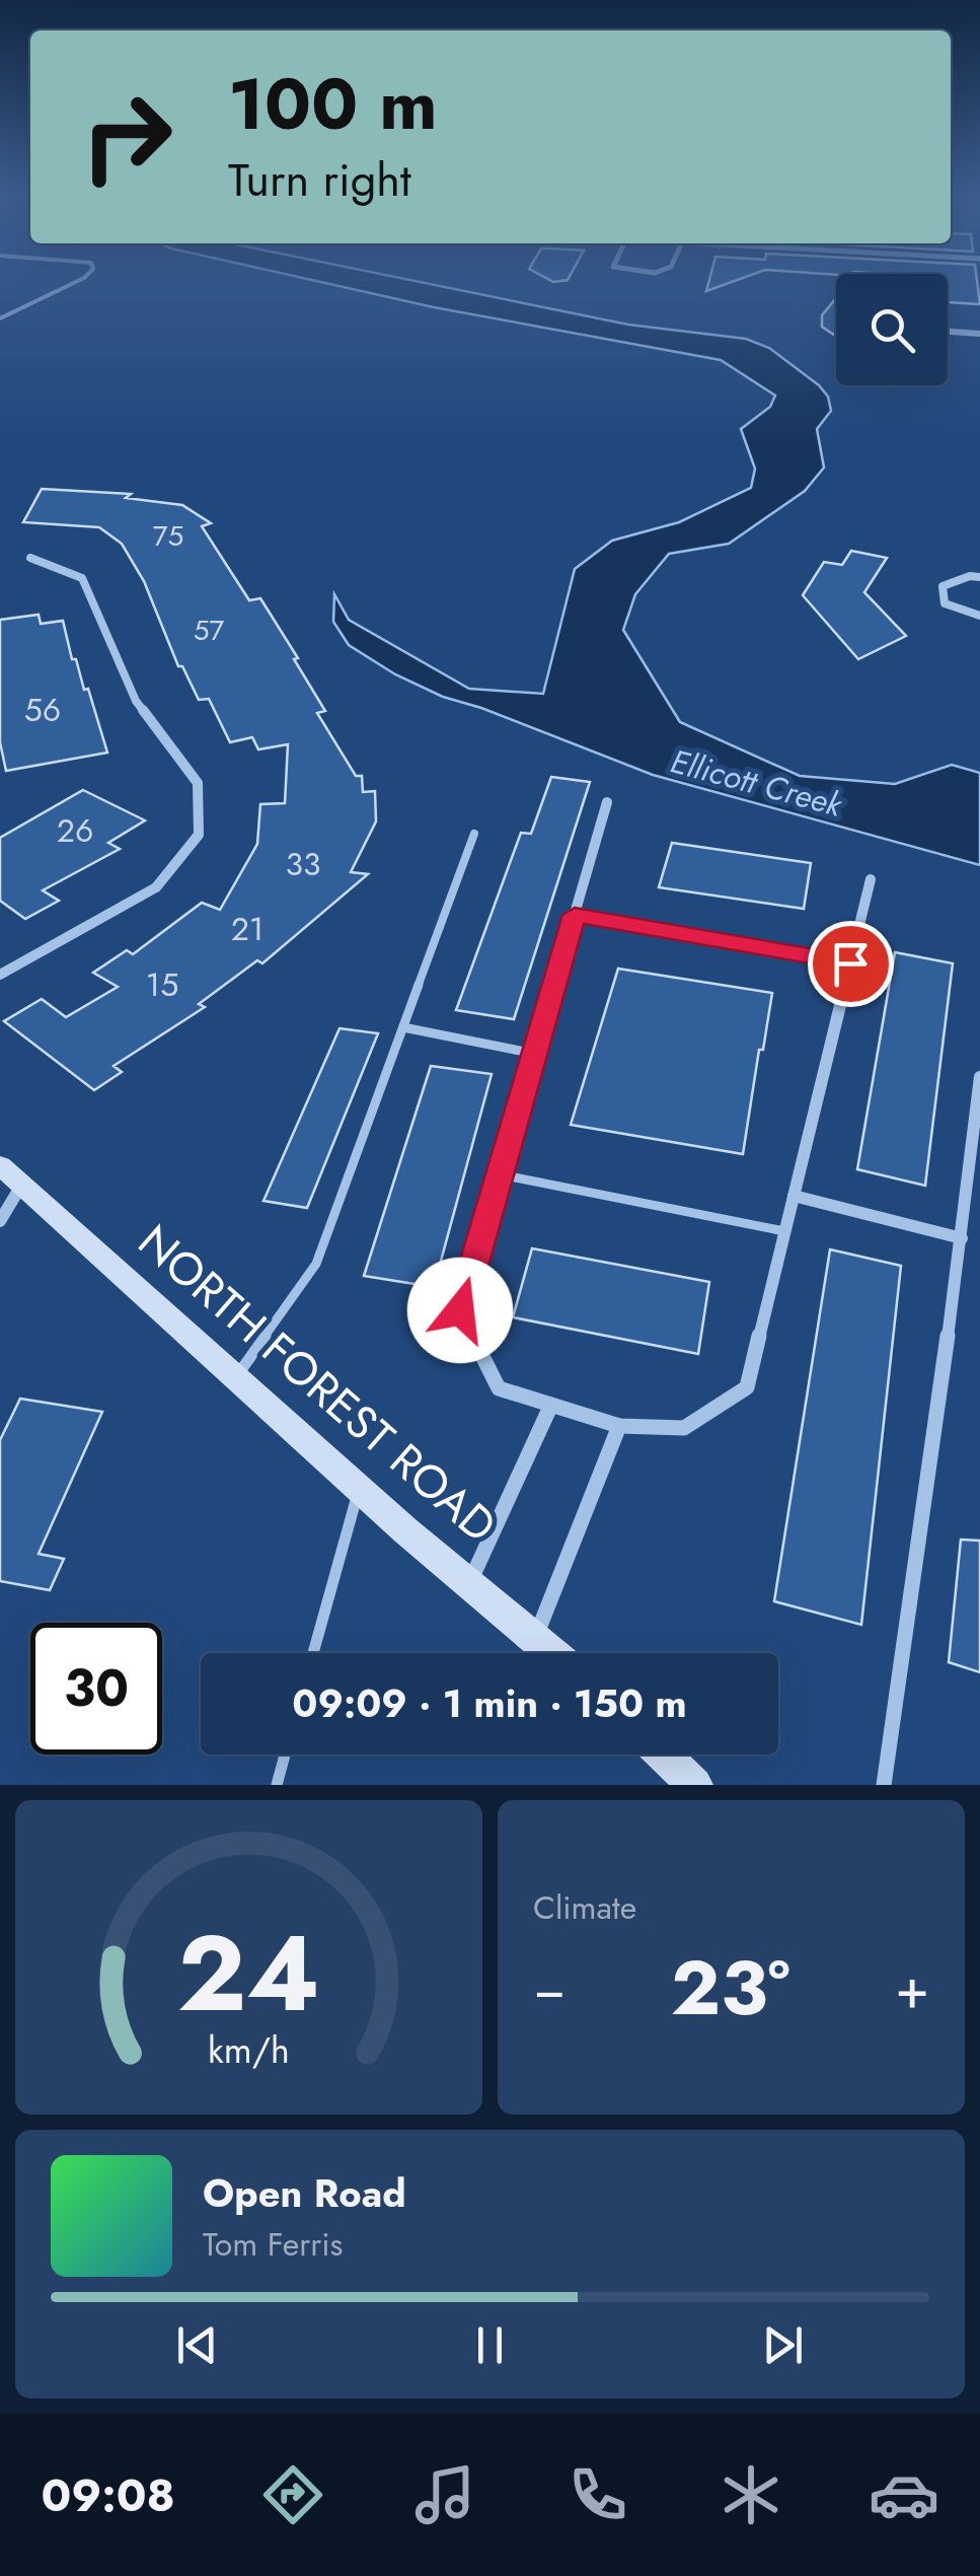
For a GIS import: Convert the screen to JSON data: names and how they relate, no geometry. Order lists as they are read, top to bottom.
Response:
{
  "streets": {
    "street": ["NORTH FOREST ROAD"]
  },
  "water": ["Ellicott Creek"],
  "house_numbers": [
    "75",
    "57",
    "56",
    "26",
    "33",
    "21",
    "15"
  ],
  "page": {
    "turn": ["100 m", "Turn right"],
    "limit": "30",
    "trip": "09:09 · 1 min · 150 m",
    "tile": "Climate",
    "heat": ["−", "23°", "+"],
    "song": ["Open Road", "Tom Ferris"],
    "tabs": "09:08",
    "gauge": ["24", "km/h"]
  }
}
